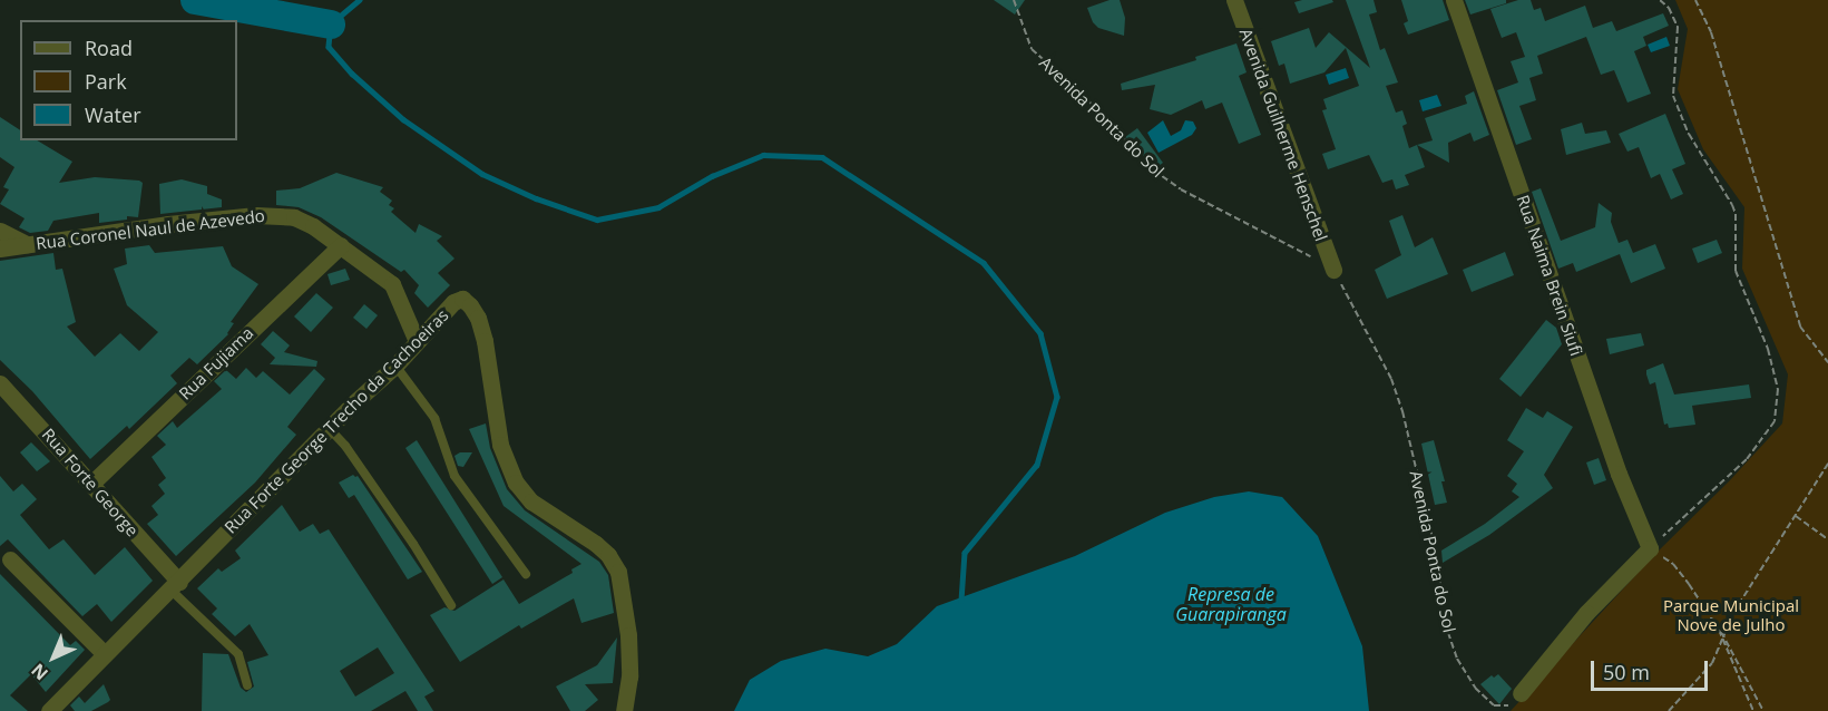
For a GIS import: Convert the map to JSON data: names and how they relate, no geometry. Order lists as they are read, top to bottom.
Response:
{
  "streets": {
    "street": [
      "Avenida Guilherme Henschel",
      "Rua Coronel Naul de Azevedo",
      "Rua Naima Brein Siufi",
      "Rua Fujiama",
      "Rua Forte George Trecho da Cachoeiras",
      "Rua Forte George"
    ],
    "path": ["Avenida Ponta do Sol"]
  },
  "crossings": [
    ["Avenida Ponta do Sol", "Avenida Guilherme Henschel"],
    ["Rua Coronel Naul de Azevedo", "Rua Fujiama"],
    ["Rua Coronel Naul de Azevedo", "Rua Forte George Trecho da Cachoeiras"],
    ["Rua Fujiama", "Rua Forte George"],
    ["Rua Forte George Trecho da Cachoeiras", "Rua Forte George"]
  ],
  "water": ["Represa de Guarapiranga"],
  "parks": ["Parque Municipal Nove de Julho"],
  "legend": ["Road", "Park", "Water"],
  "scale_bar": "50 m",
  "north": "bottom left"
}
